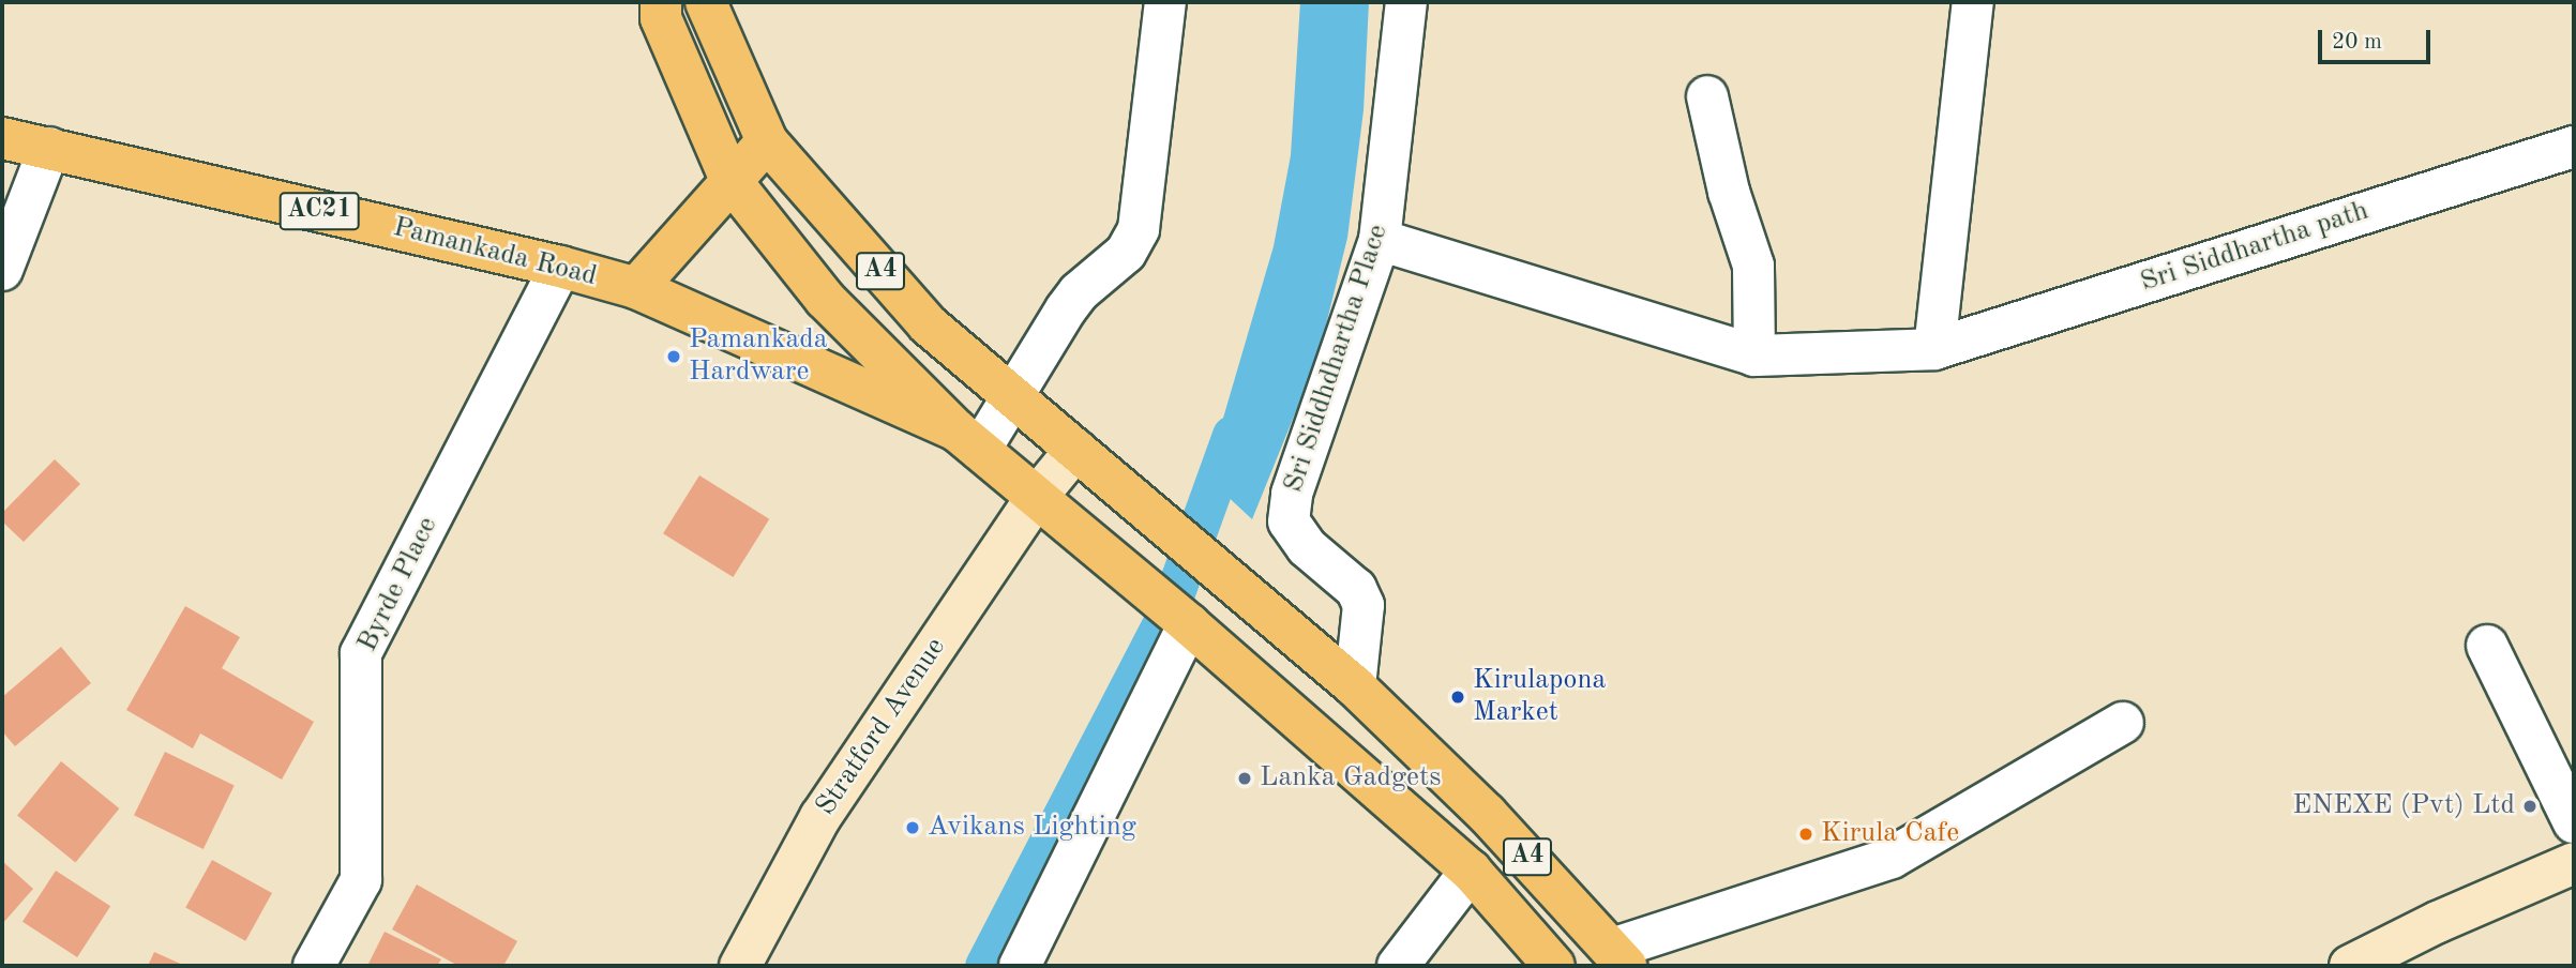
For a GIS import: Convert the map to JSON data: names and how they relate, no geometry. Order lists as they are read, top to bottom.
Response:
{
  "streets": {
    "main road": [
      "AC21",
      "Pamankada Road",
      "A4",
      "Stratford Avenue"
    ],
    "street": ["Sri Siddhartha path", "Sri Siddhdhartha Place", "Byrde Place"]
  },
  "crossings": [
    ["Sri Siddhartha path", "Sri Siddhdhartha Place"],
    ["Pamankada Road", "A4"],
    ["Pamankada Road", "Byrde Place"],
    ["A4", "Sri Siddhdhartha Place"],
    ["A4", "Stratford Avenue"]
  ],
  "places": [
    "Pamankada Hardware",
    "Kirulapona Market",
    "Lanka Gadgets",
    "ENEXE (Pvt) Ltd",
    "Avikans Lighting",
    "Kirula Cafe"
  ],
  "scale_bar": "20 m"
}
